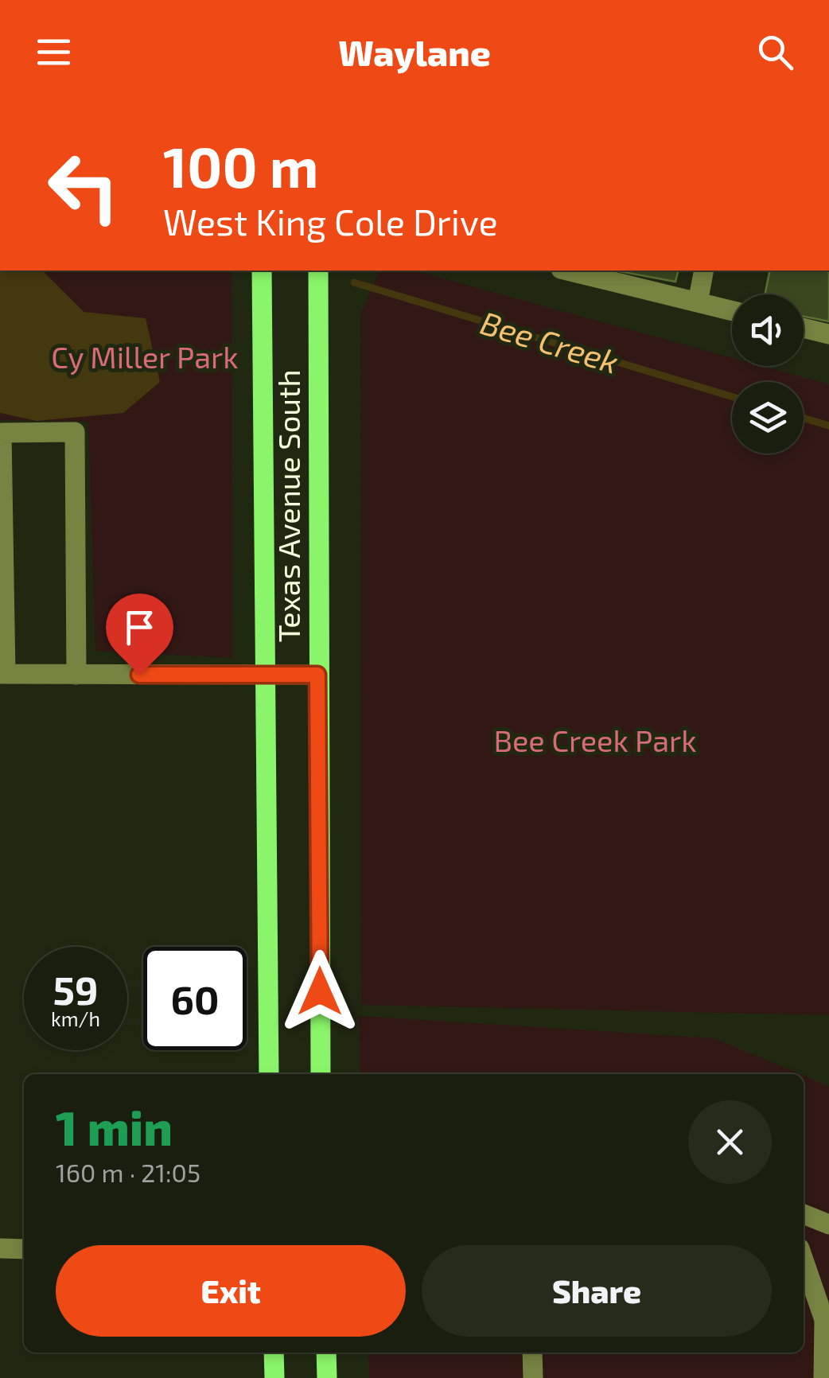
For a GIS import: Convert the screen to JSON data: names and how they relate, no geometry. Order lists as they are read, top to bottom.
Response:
{
  "streets": {
    "main road": ["Texas Avenue South"]
  },
  "water": ["Bee Creek"],
  "parks": ["Cy Miller Park", "Bee Creek Park"],
  "page": {
    "header": "Waylane",
    "turn": ["100 m", "West King Cole Drive"],
    "speed": "59 km/h",
    "limit": "60",
    "heading": ["1 min", "160 m · 21:05"],
    "buttons": ["Exit", "Share"]
  }
}
